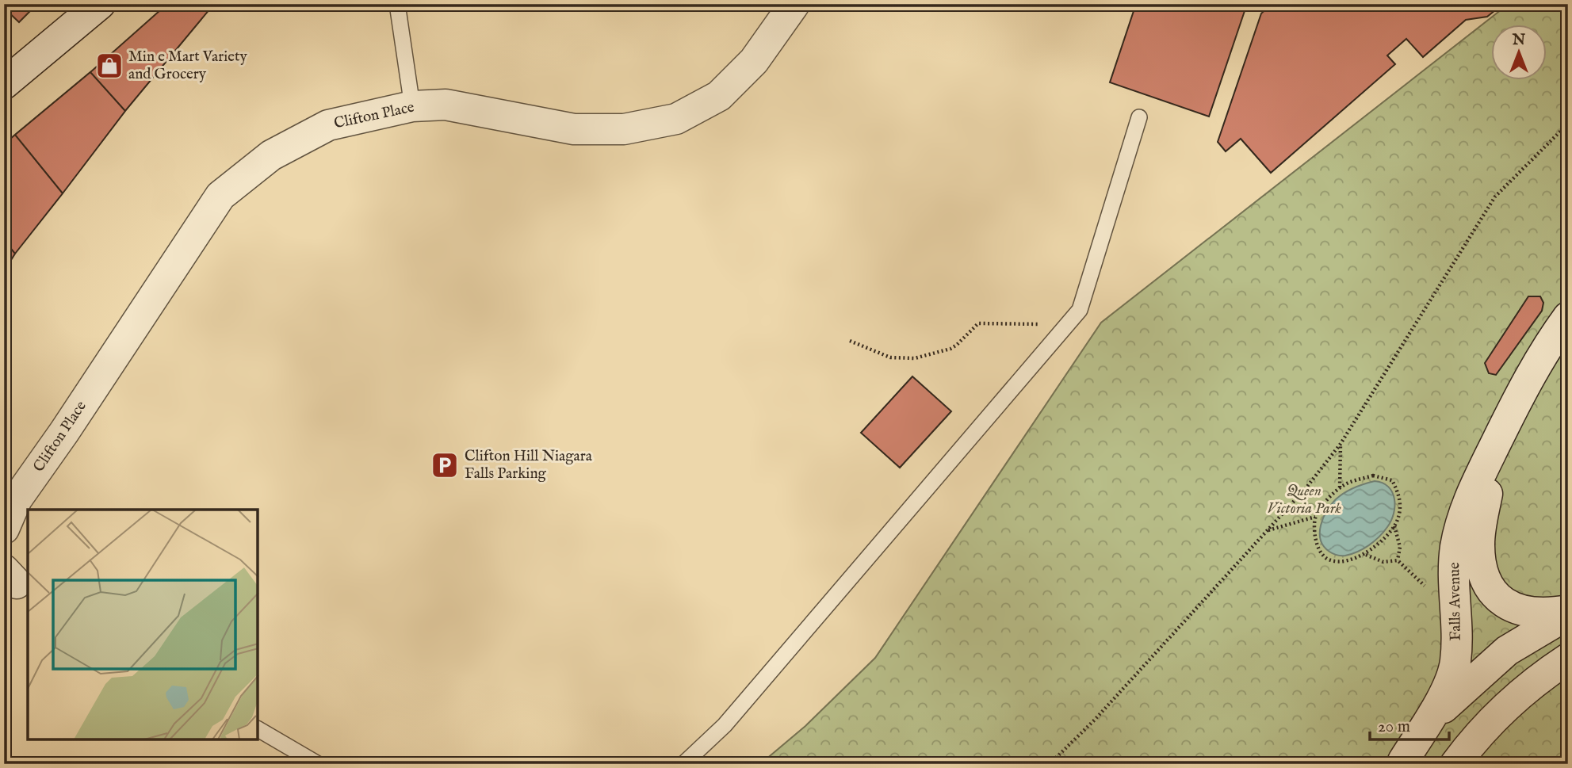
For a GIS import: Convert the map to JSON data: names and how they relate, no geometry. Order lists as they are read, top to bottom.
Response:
{
  "streets": {
    "main road": ["Clifton Place", "Falls Avenue"]
  },
  "parks": ["Queen Victoria Park"],
  "places": {
    "shop": ["Min e Mart Variety and Grocery"],
    "parking": ["Clifton Hill Niagara Falls Parking"]
  },
  "scale_bar": "20 m",
  "north": "top"
}
